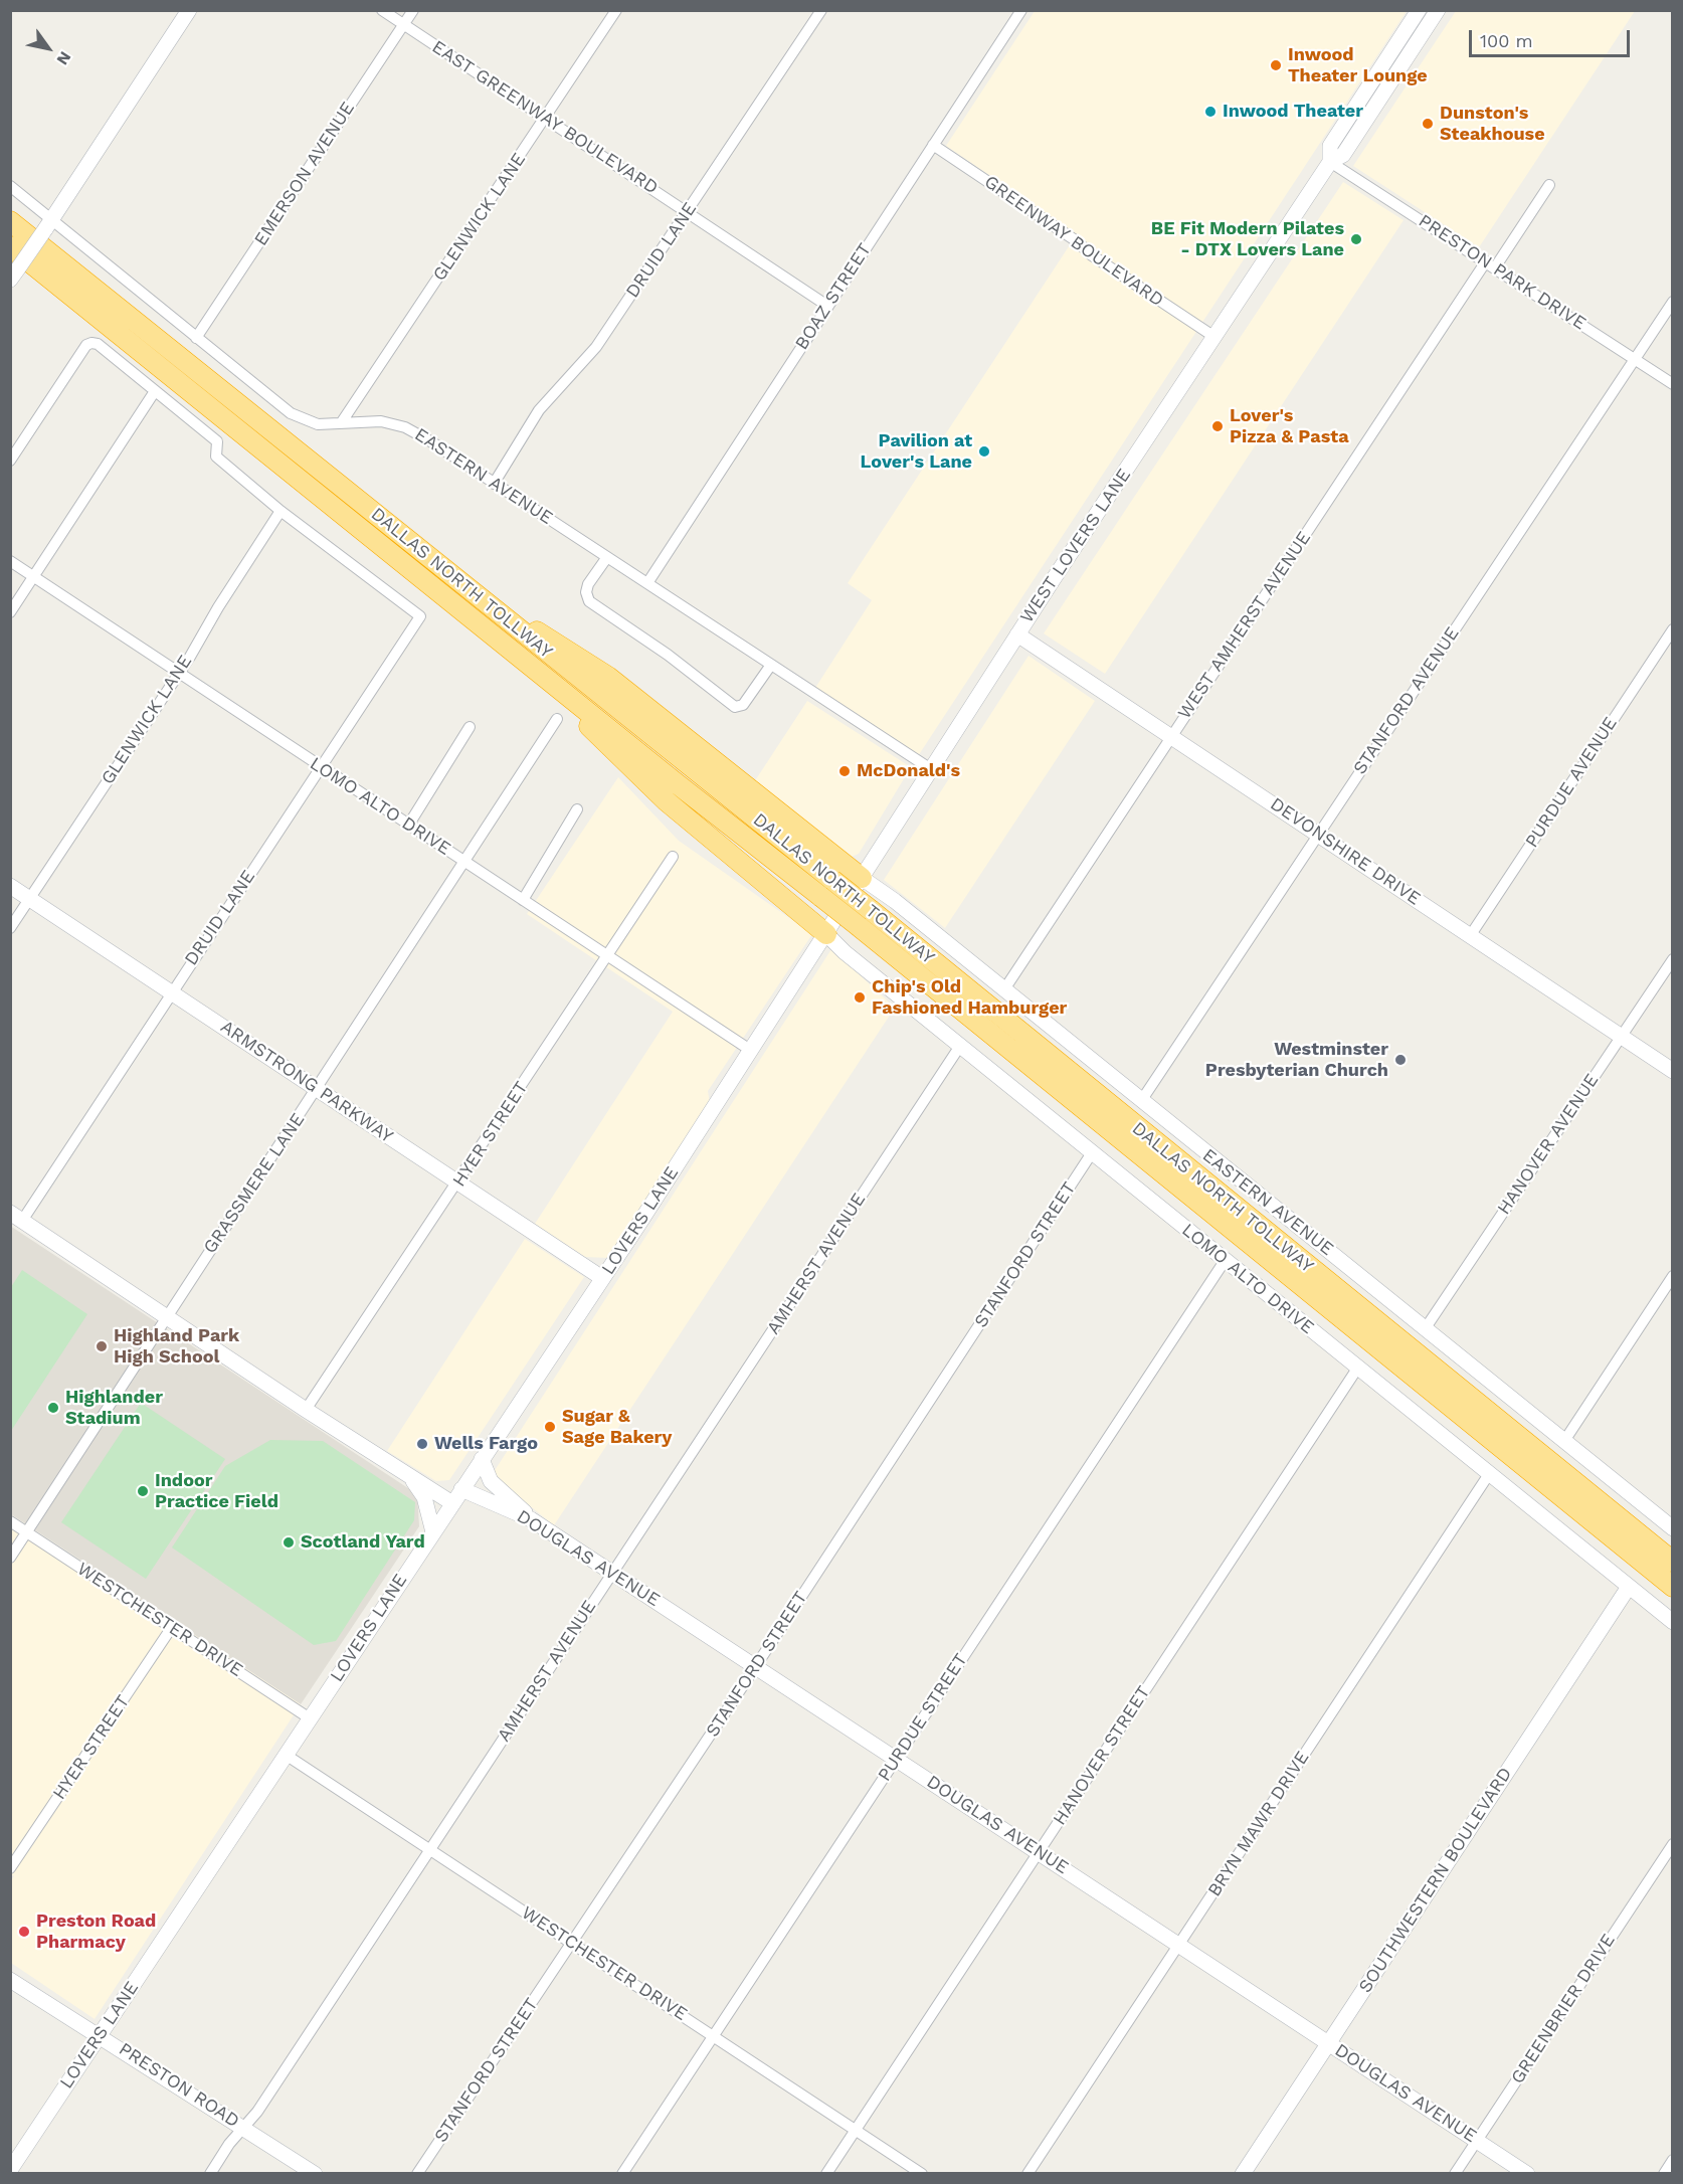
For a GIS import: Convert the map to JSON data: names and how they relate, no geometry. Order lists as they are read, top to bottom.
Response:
{
  "streets": {
    "highway": ["DALLAS NORTH TOLLWAY"],
    "street": [
      "EAST GREENWAY BOULEVARD",
      "EMERSON AVENUE",
      "GLENWICK LANE",
      "GREENWAY BOULEVARD",
      "DRUID LANE",
      "PRESTON PARK DRIVE",
      "BOAZ STREET",
      "EASTERN AVENUE",
      "WEST LOVERS LANE",
      "WEST AMHERST AVENUE",
      "STANFORD AVENUE",
      "PURDUE AVENUE",
      "LOMO ALTO DRIVE",
      "DEVONSHIRE DRIVE",
      "ARMSTRONG PARKWAY",
      "HYER STREET",
      "HANOVER AVENUE",
      "GRASSMERE LANE",
      "LOVERS LANE",
      "STANFORD STREET",
      "AMHERST AVENUE",
      "DOUGLAS AVENUE",
      "WESTCHESTER DRIVE",
      "PURDUE STREET",
      "HANOVER STREET",
      "BRYN MAWR DRIVE",
      "SOUTHWESTERN BOULEVARD",
      "GREENBRIER DRIVE",
      "PRESTON ROAD"
    ]
  },
  "crossings": [
    ["EAST GREENWAY BOULEVARD", "EMERSON AVENUE"],
    ["EAST GREENWAY BOULEVARD", "GLENWICK LANE"],
    ["EAST GREENWAY BOULEVARD", "DRUID LANE"],
    ["EAST GREENWAY BOULEVARD", "BOAZ STREET"],
    ["EMERSON AVENUE", "EASTERN AVENUE"],
    ["GLENWICK LANE", "DRUID LANE"],
    ["GLENWICK LANE", "EASTERN AVENUE"],
    ["GLENWICK LANE", "LOMO ALTO DRIVE"],
    ["GLENWICK LANE", "ARMSTRONG PARKWAY"],
    ["GREENWAY BOULEVARD", "BOAZ STREET"],
    ["GREENWAY BOULEVARD", "WEST LOVERS LANE"],
    ["DRUID LANE", "EASTERN AVENUE"],
    ["DRUID LANE", "LOMO ALTO DRIVE"],
    ["DRUID LANE", "ARMSTRONG PARKWAY"],
    ["PRESTON PARK DRIVE", "WEST LOVERS LANE"],
    ["PRESTON PARK DRIVE", "WEST AMHERST AVENUE"],
    ["PRESTON PARK DRIVE", "STANFORD AVENUE"],
    ["BOAZ STREET", "EASTERN AVENUE"],
    ["EASTERN AVENUE", "WEST LOVERS LANE"],
    ["EASTERN AVENUE", "WEST AMHERST AVENUE"],
    ["EASTERN AVENUE", "STANFORD AVENUE"],
    ["EASTERN AVENUE", "HANOVER AVENUE"],
    ["WEST LOVERS LANE", "LOMO ALTO DRIVE"],
    ["WEST LOVERS LANE", "DEVONSHIRE DRIVE"],
    ["WEST LOVERS LANE", "LOVERS LANE"],
    ["WEST AMHERST AVENUE", "DEVONSHIRE DRIVE"],
    ["STANFORD AVENUE", "DEVONSHIRE DRIVE"],
    ["PURDUE AVENUE", "DEVONSHIRE DRIVE"],
    ["LOMO ALTO DRIVE", "HYER STREET"],
    ["LOMO ALTO DRIVE", "GRASSMERE LANE"],
    ["LOMO ALTO DRIVE", "LOVERS LANE"],
    ["LOMO ALTO DRIVE", "STANFORD STREET"],
    ["LOMO ALTO DRIVE", "AMHERST AVENUE"],
    ["LOMO ALTO DRIVE", "PURDUE STREET"],
    ["LOMO ALTO DRIVE", "HANOVER STREET"],
    ["LOMO ALTO DRIVE", "BRYN MAWR DRIVE"],
    ["LOMO ALTO DRIVE", "SOUTHWESTERN BOULEVARD"],
    ["DEVONSHIRE DRIVE", "HANOVER AVENUE"],
    ["ARMSTRONG PARKWAY", "HYER STREET"],
    ["ARMSTRONG PARKWAY", "GRASSMERE LANE"],
    ["ARMSTRONG PARKWAY", "LOVERS LANE"],
    ["HYER STREET", "WESTCHESTER DRIVE"],
    ["GRASSMERE LANE", "WESTCHESTER DRIVE"],
    ["LOVERS LANE", "DOUGLAS AVENUE"],
    ["LOVERS LANE", "WESTCHESTER DRIVE"],
    ["LOVERS LANE", "PRESTON ROAD"],
    ["STANFORD STREET", "DOUGLAS AVENUE"],
    ["STANFORD STREET", "WESTCHESTER DRIVE"],
    ["AMHERST AVENUE", "DOUGLAS AVENUE"],
    ["AMHERST AVENUE", "WESTCHESTER DRIVE"],
    ["AMHERST AVENUE", "PRESTON ROAD"],
    ["DOUGLAS AVENUE", "PURDUE STREET"],
    ["DOUGLAS AVENUE", "HANOVER STREET"],
    ["DOUGLAS AVENUE", "BRYN MAWR DRIVE"],
    ["DOUGLAS AVENUE", "SOUTHWESTERN BOULEVARD"],
    ["DOUGLAS AVENUE", "GREENBRIER DRIVE"],
    ["WESTCHESTER DRIVE", "PURDUE STREET"],
    ["WESTCHESTER DRIVE", "HANOVER STREET"]
  ],
  "places": [
    "Inwood Theater Lounge",
    "Inwood Theater",
    "Dunston's Steakhouse",
    "BE Fit Modern Pilates - DTX Lovers Lane",
    "Lover's Pizza & Pasta",
    "Pavilion at Lover's Lane",
    "McDonald's",
    "Chip's Old Fashioned Hamburger",
    "Westminster Presbyterian Church",
    "Highland Park High School",
    "Highlander Stadium",
    "Sugar & Sage Bakery",
    "Wells Fargo",
    "Indoor Practice Field",
    "Scotland Yard",
    "Preston Road Pharmacy"
  ],
  "scale_bar": "100 m",
  "north": "bottom right"
}
